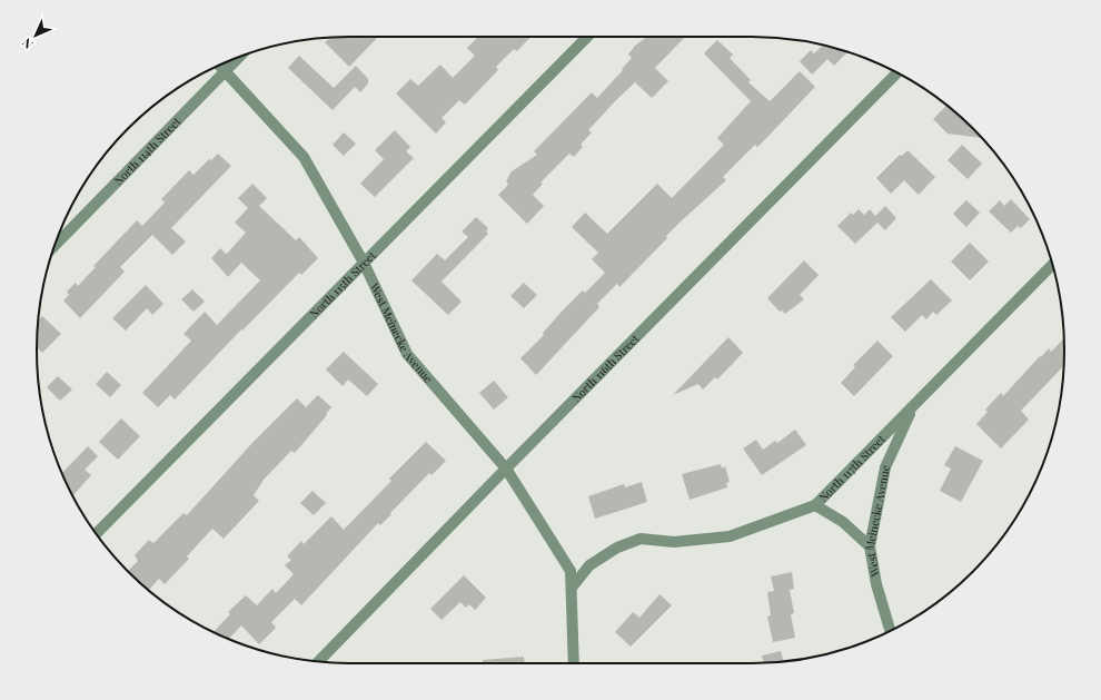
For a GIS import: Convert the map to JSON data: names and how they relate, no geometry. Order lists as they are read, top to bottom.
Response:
{
  "streets": {
    "street": [
      "North 114th Street",
      "North 115th Street",
      "West Meinecke Avenue",
      "North 116th Street",
      "North 117th Street"
    ]
  },
  "crossings": [
    ["North 114th Street", "West Meinecke Avenue"],
    ["North 115th Street", "West Meinecke Avenue"],
    ["West Meinecke Avenue", "North 116th Street"],
    ["West Meinecke Avenue", "North 117th Street"]
  ],
  "north": "bottom left"
}
